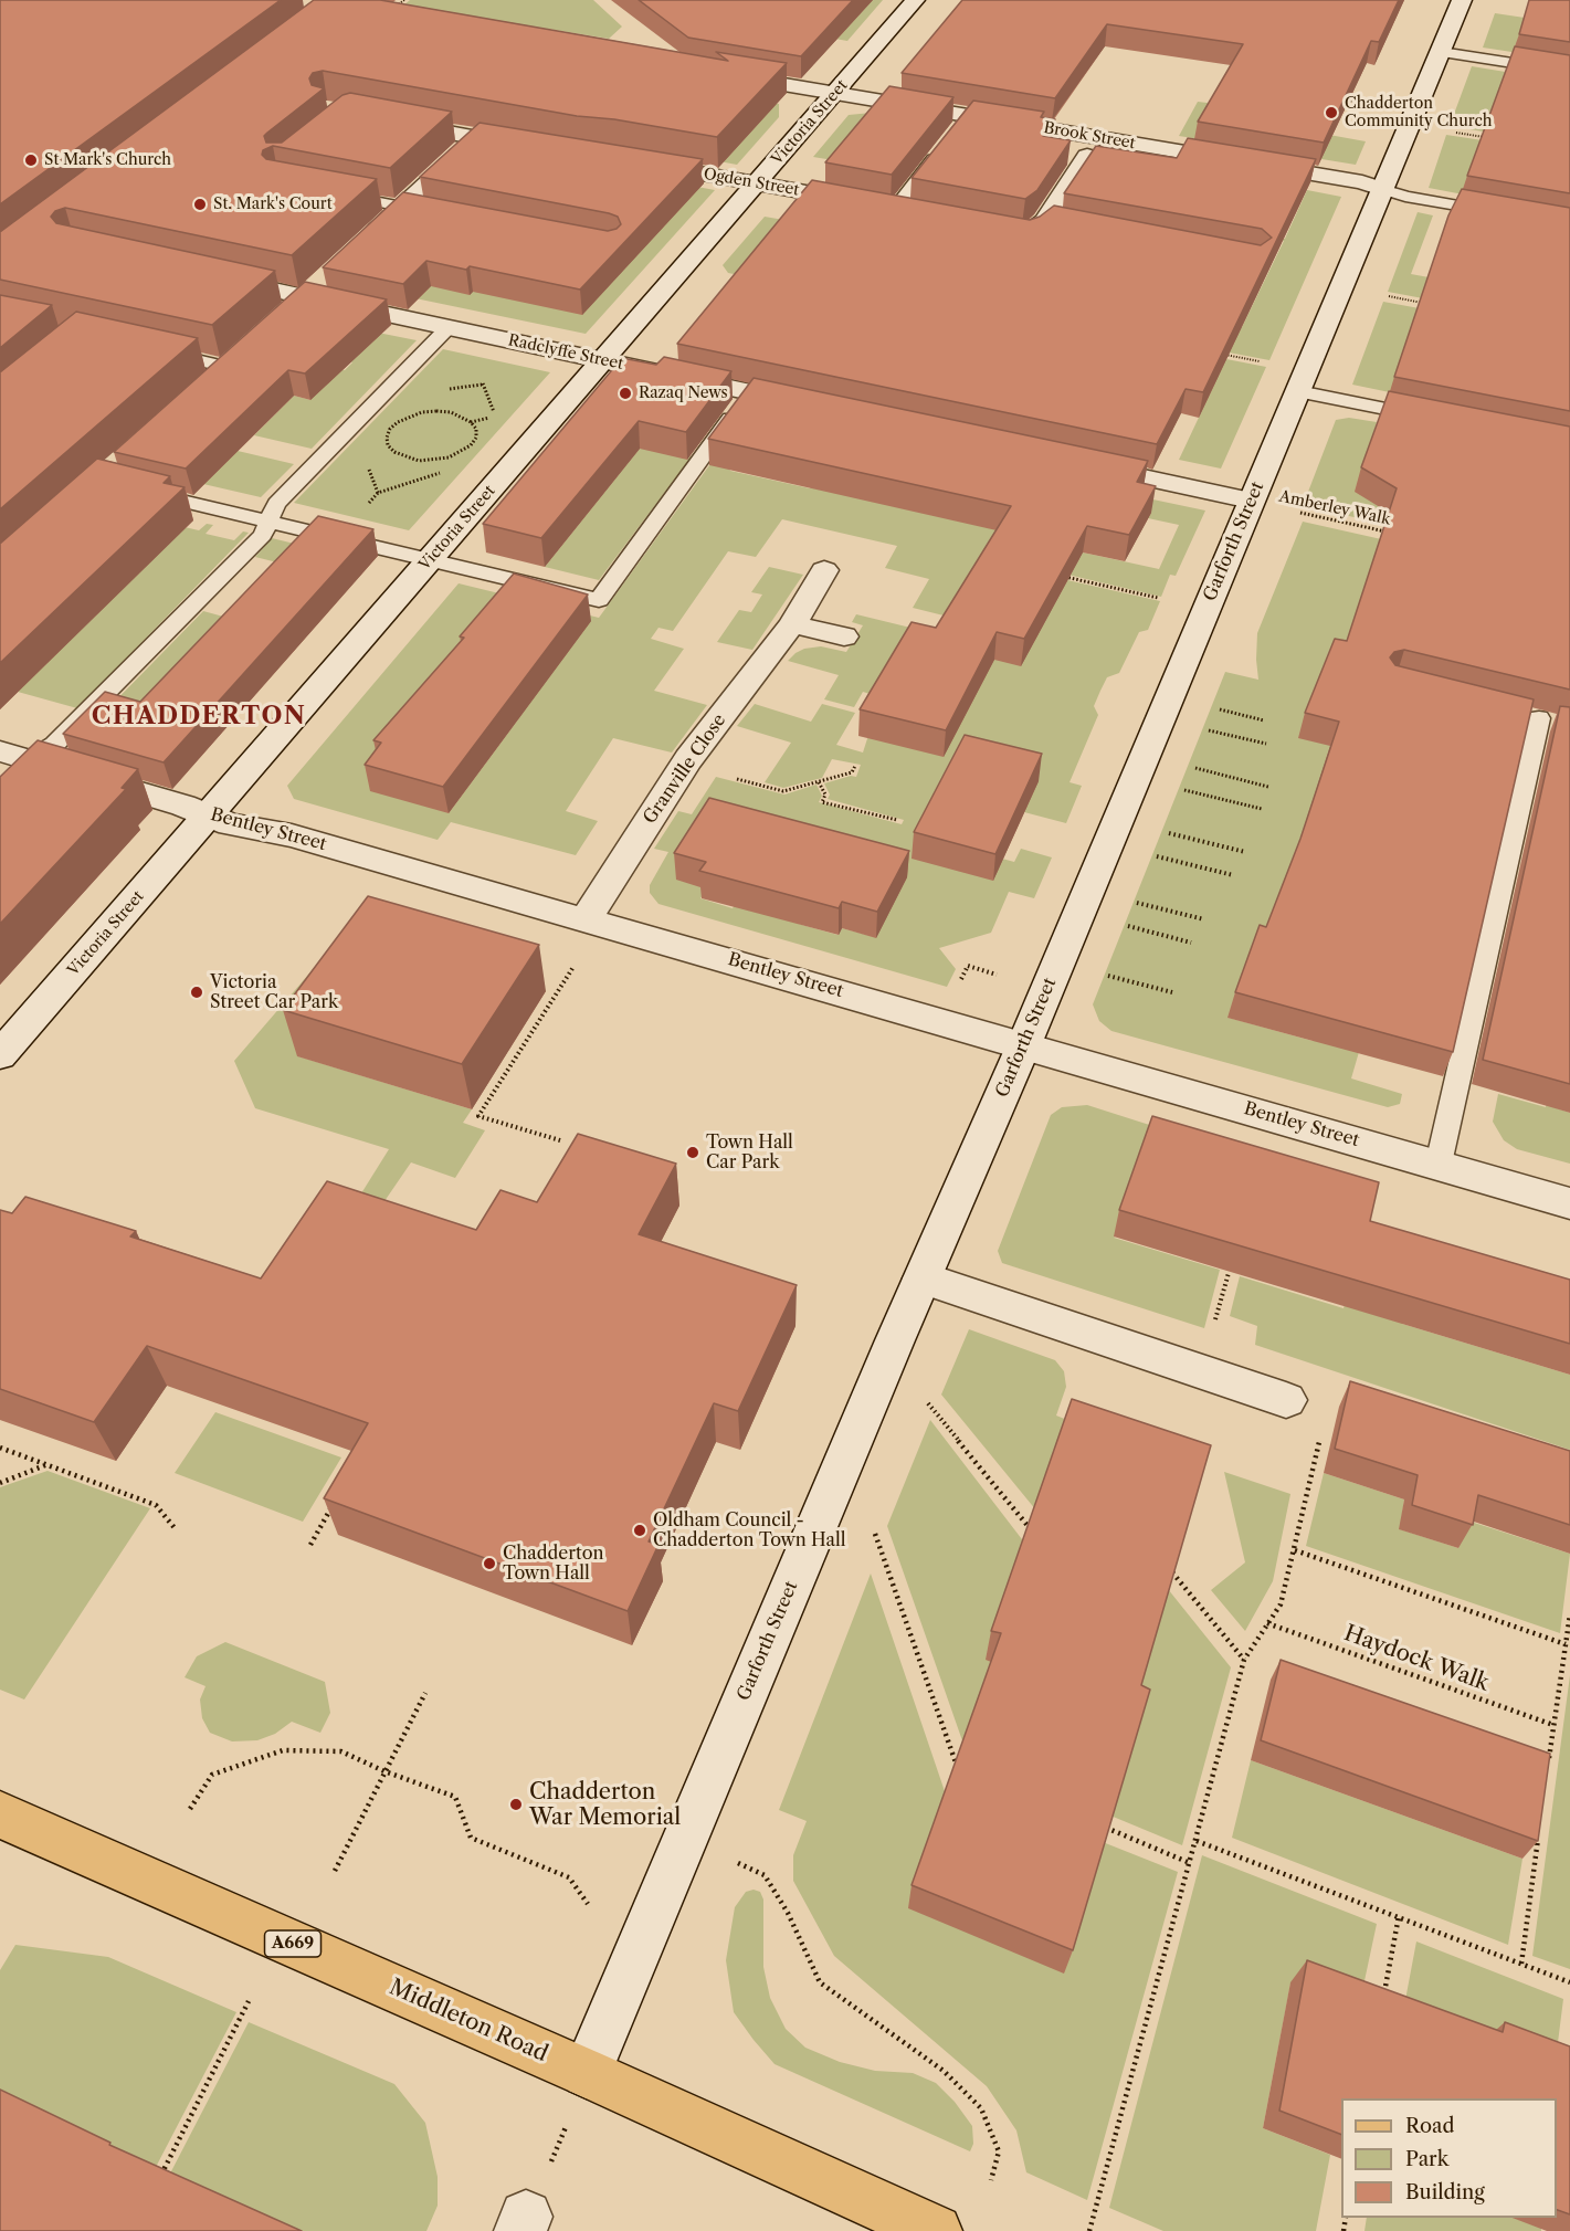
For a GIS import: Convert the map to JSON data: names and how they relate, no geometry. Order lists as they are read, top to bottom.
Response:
{
  "streets": {
    "main road": ["A669", "Middleton Road"],
    "street": [
      "Victoria Street",
      "Brook Street",
      "Ogden Street",
      "Radclyffe Street",
      "Garforth Street",
      "Granville Close",
      "Bentley Street"
    ],
    "path": ["Amberley Walk", "Haydock Walk"]
  },
  "crossings": [
    ["Victoria Street", "Brook Street"],
    ["Victoria Street", "Ogden Street"],
    ["Victoria Street", "Radclyffe Street"],
    ["Victoria Street", "Bentley Street"],
    ["Brook Street", "Garforth Street"],
    ["Amberley Walk", "Garforth Street"],
    ["Garforth Street", "Bentley Street"],
    ["Garforth Street", "Middleton Road"],
    ["Granville Close", "Bentley Street"]
  ],
  "districts": ["CHADDERTON"],
  "places": [
    "Chadderton Community Church",
    "St Mark's Church",
    "St. Mark's Court",
    "Razaq News",
    "Victoria Street Car Park",
    "Town Hall Car Park",
    "Oldham Council - Chadderton Town Hall",
    "Chadderton Town Hall",
    "Chadderton War Memorial"
  ],
  "legend": ["Road", "Park", "Building"]
}
